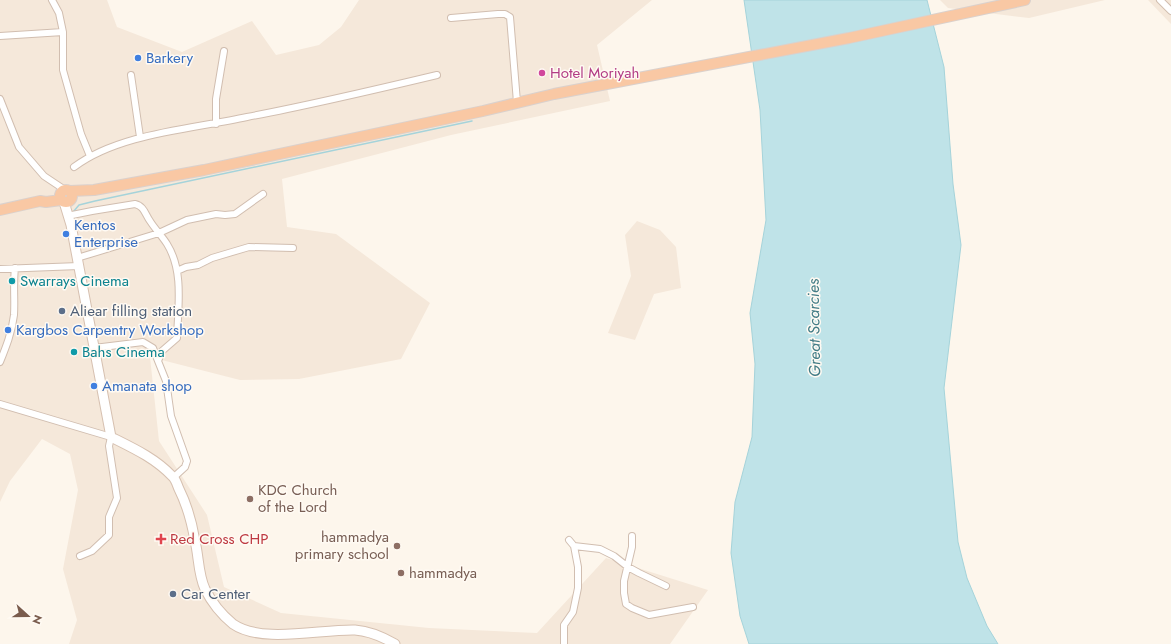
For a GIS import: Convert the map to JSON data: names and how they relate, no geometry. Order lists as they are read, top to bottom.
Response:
{
  "water": ["Great Scarcies"],
  "places": {
    "other": [
      "Barkery",
      "Hotel Moriyah",
      "Kentos Enterprise",
      "Swarrays Cinema",
      "Aliear filling station",
      "Kargbos Carpentry Workshop",
      "Bahs Cinema",
      "Amanata shop",
      "KDC Church of the Lord",
      "hammadya primary school",
      "hammadya",
      "Car Center"
    ],
    "health": ["Red Cross CHP"]
  },
  "north": "right"
}
